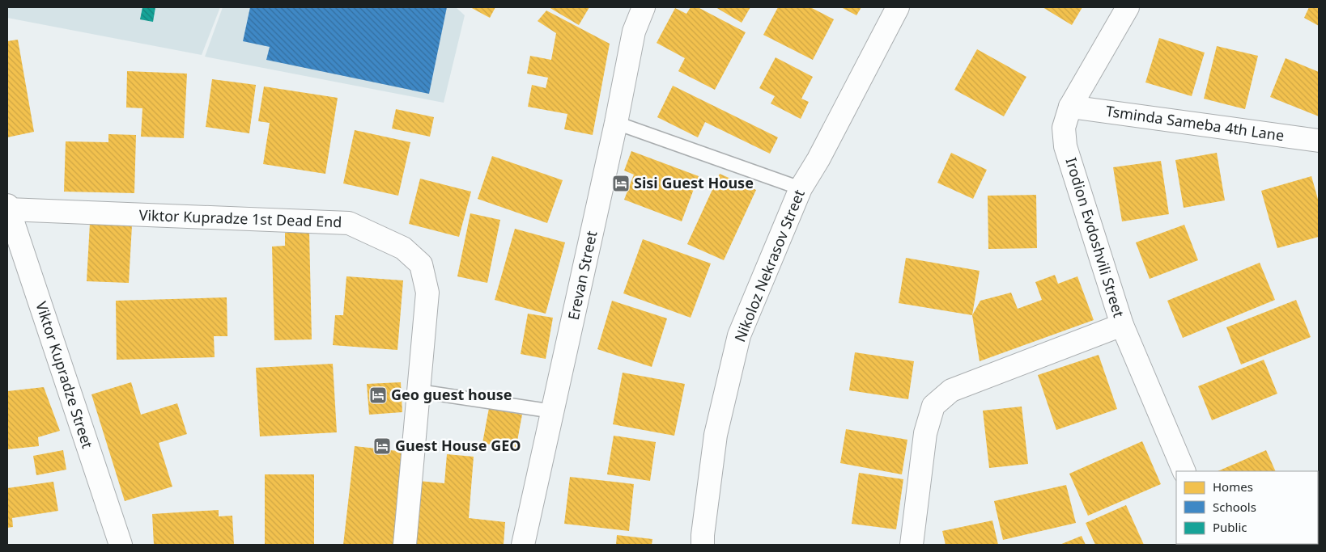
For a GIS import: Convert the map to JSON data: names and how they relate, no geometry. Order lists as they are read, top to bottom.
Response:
{
  "streets": {
    "street": [
      "Tsminda Sameba 4th Lane",
      "Viktor Kupradze 1st Dead End",
      "Irodion Evdoshvili Street",
      "Nikoloz Nekrasov Street",
      "Erevan Street",
      "Viktor Kupradze Street"
    ]
  },
  "crossings": [
    ["Tsminda Sameba 4th Lane", "Irodion Evdoshvili Street"],
    ["Viktor Kupradze 1st Dead End", "Viktor Kupradze Street"]
  ],
  "places": {
    "hotel": ["Sisi Guest House", "Geo guest house", "Guest House GEO"]
  },
  "legend": ["Homes", "Schools", "Public"]
}
